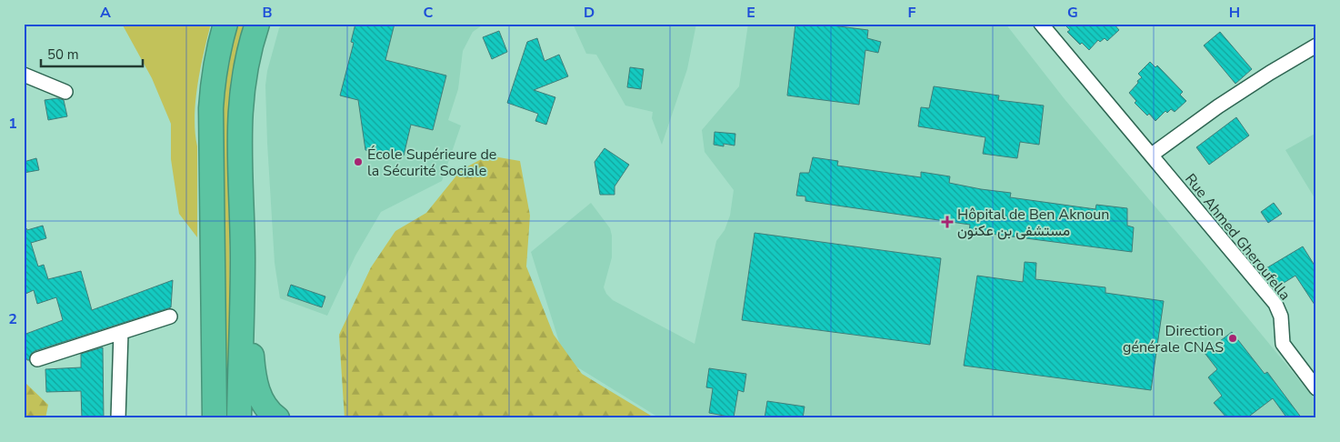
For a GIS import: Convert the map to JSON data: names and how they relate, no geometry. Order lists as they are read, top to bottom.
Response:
{
  "streets": {
    "street": ["Rue Ahmed Gheroufella"]
  },
  "places": {
    "other": ["École Supérieure de la Sécurité Sociale", "Direction générale CNAS"],
    "health": ["Hôpital de Ben Aknoun مستشفى بن عكنون"]
  },
  "scale_bar": "50 m",
  "grid": {
    "columns": [
      "A",
      "B",
      "C",
      "D",
      "E",
      "F",
      "G",
      "H"
    ],
    "rows": ["1", "2"]
  }
}
